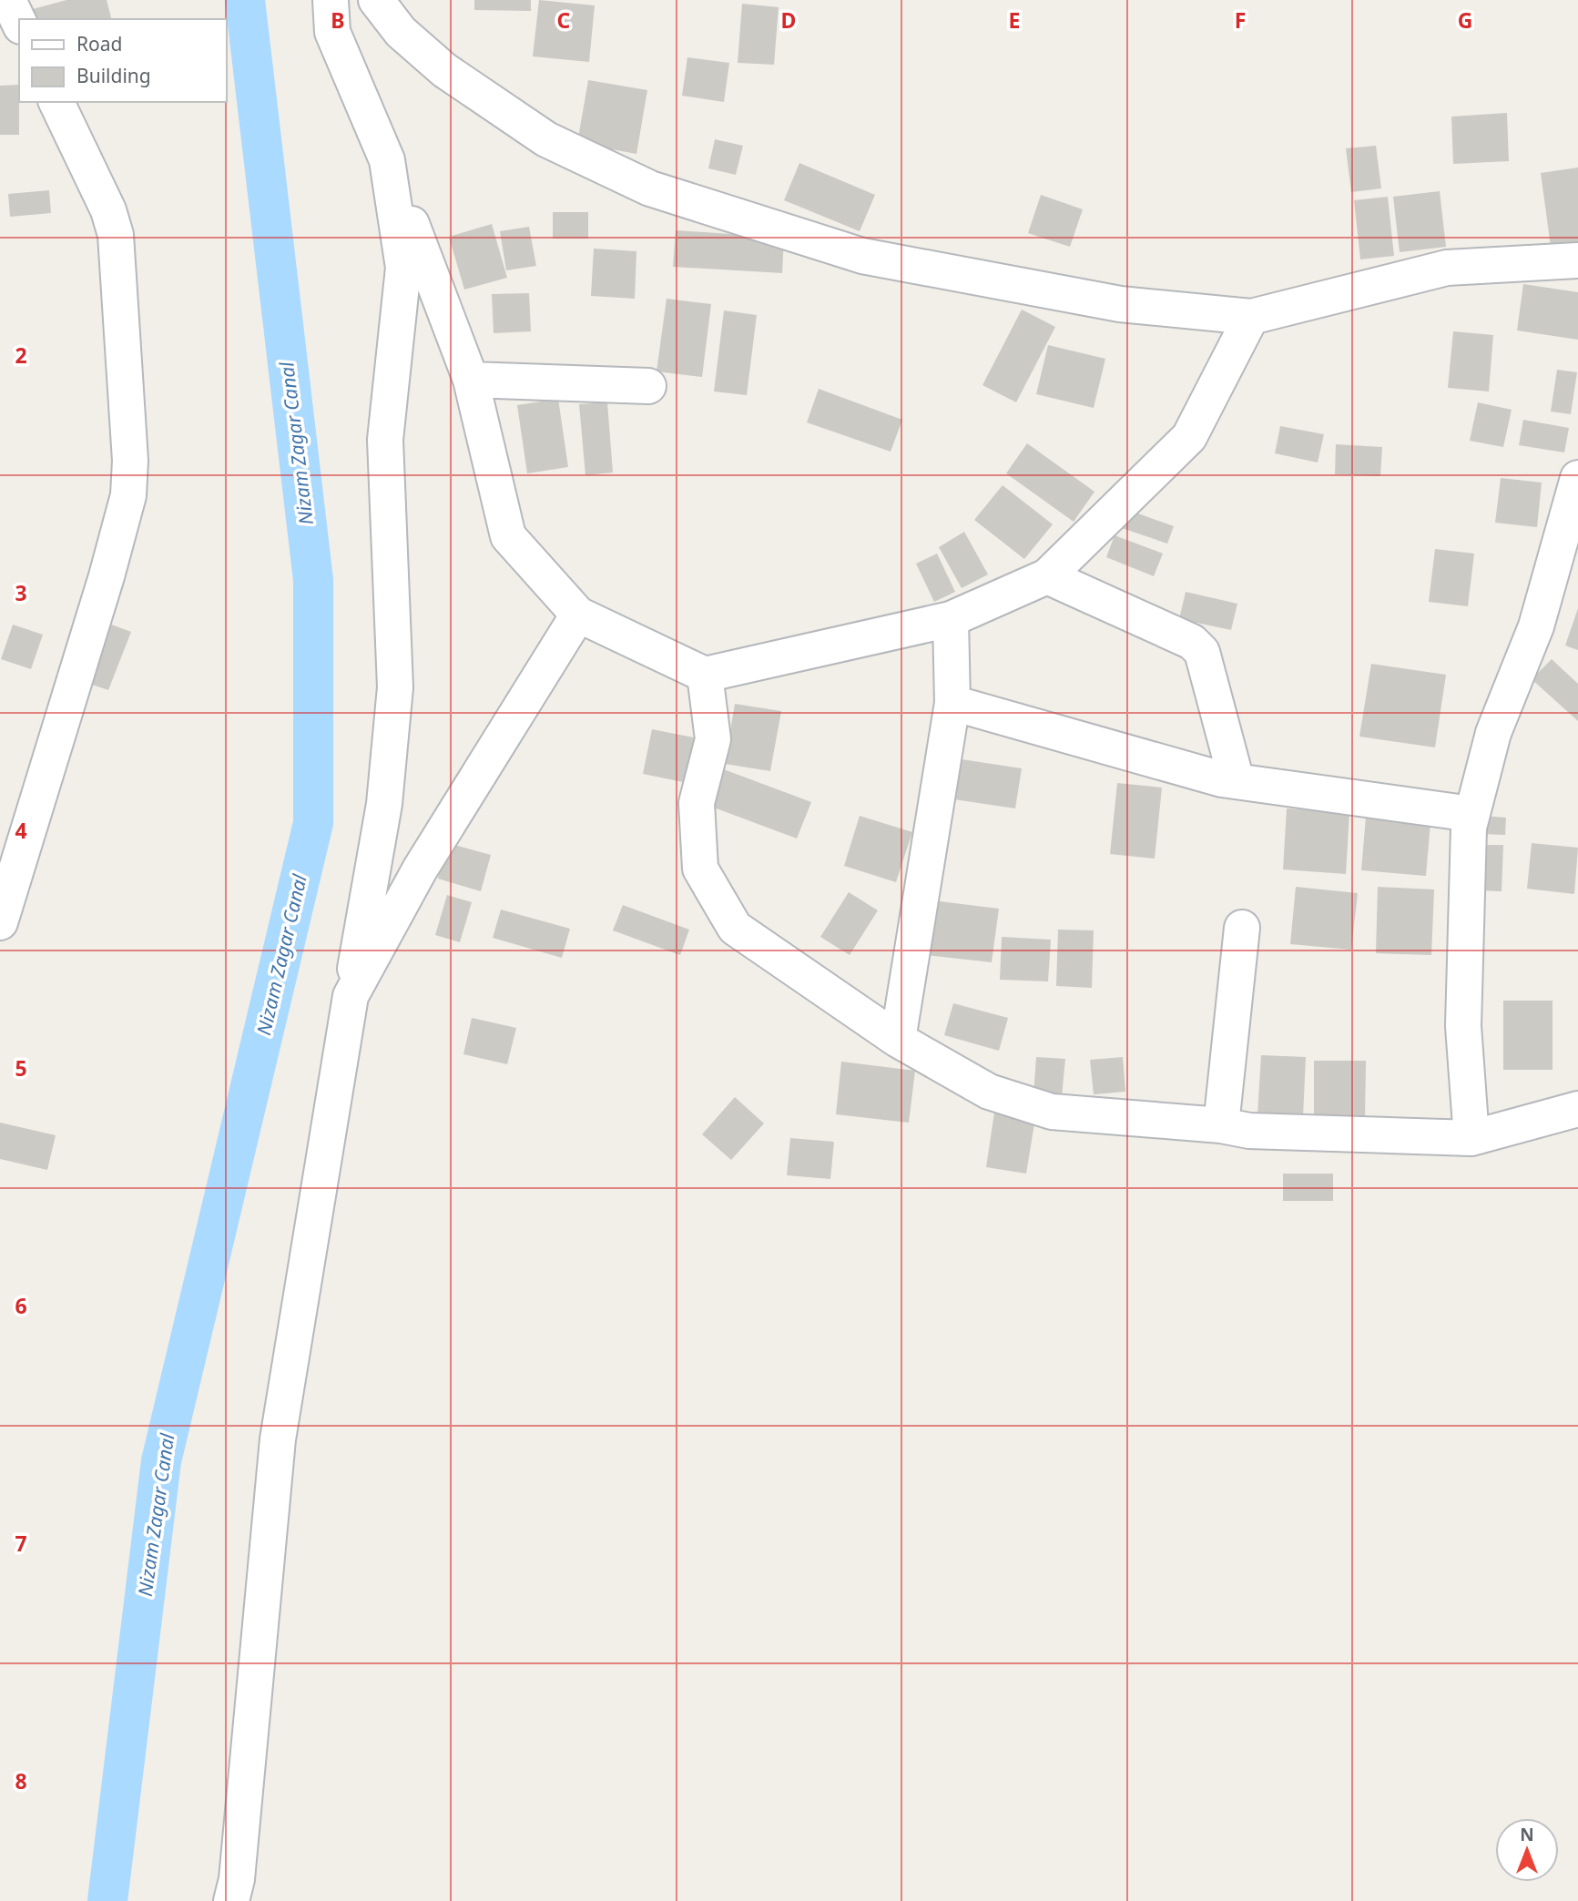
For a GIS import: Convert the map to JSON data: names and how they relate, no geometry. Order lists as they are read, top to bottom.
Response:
{
  "water": ["Nizam Zagar Canal"],
  "legend": ["Road", "Building"],
  "north": "top",
  "grid": {
    "columns": [
      "B",
      "C",
      "D",
      "E",
      "F",
      "G"
    ],
    "rows": [
      "2",
      "3",
      "4",
      "5",
      "6",
      "7",
      "8"
    ]
  }
}
